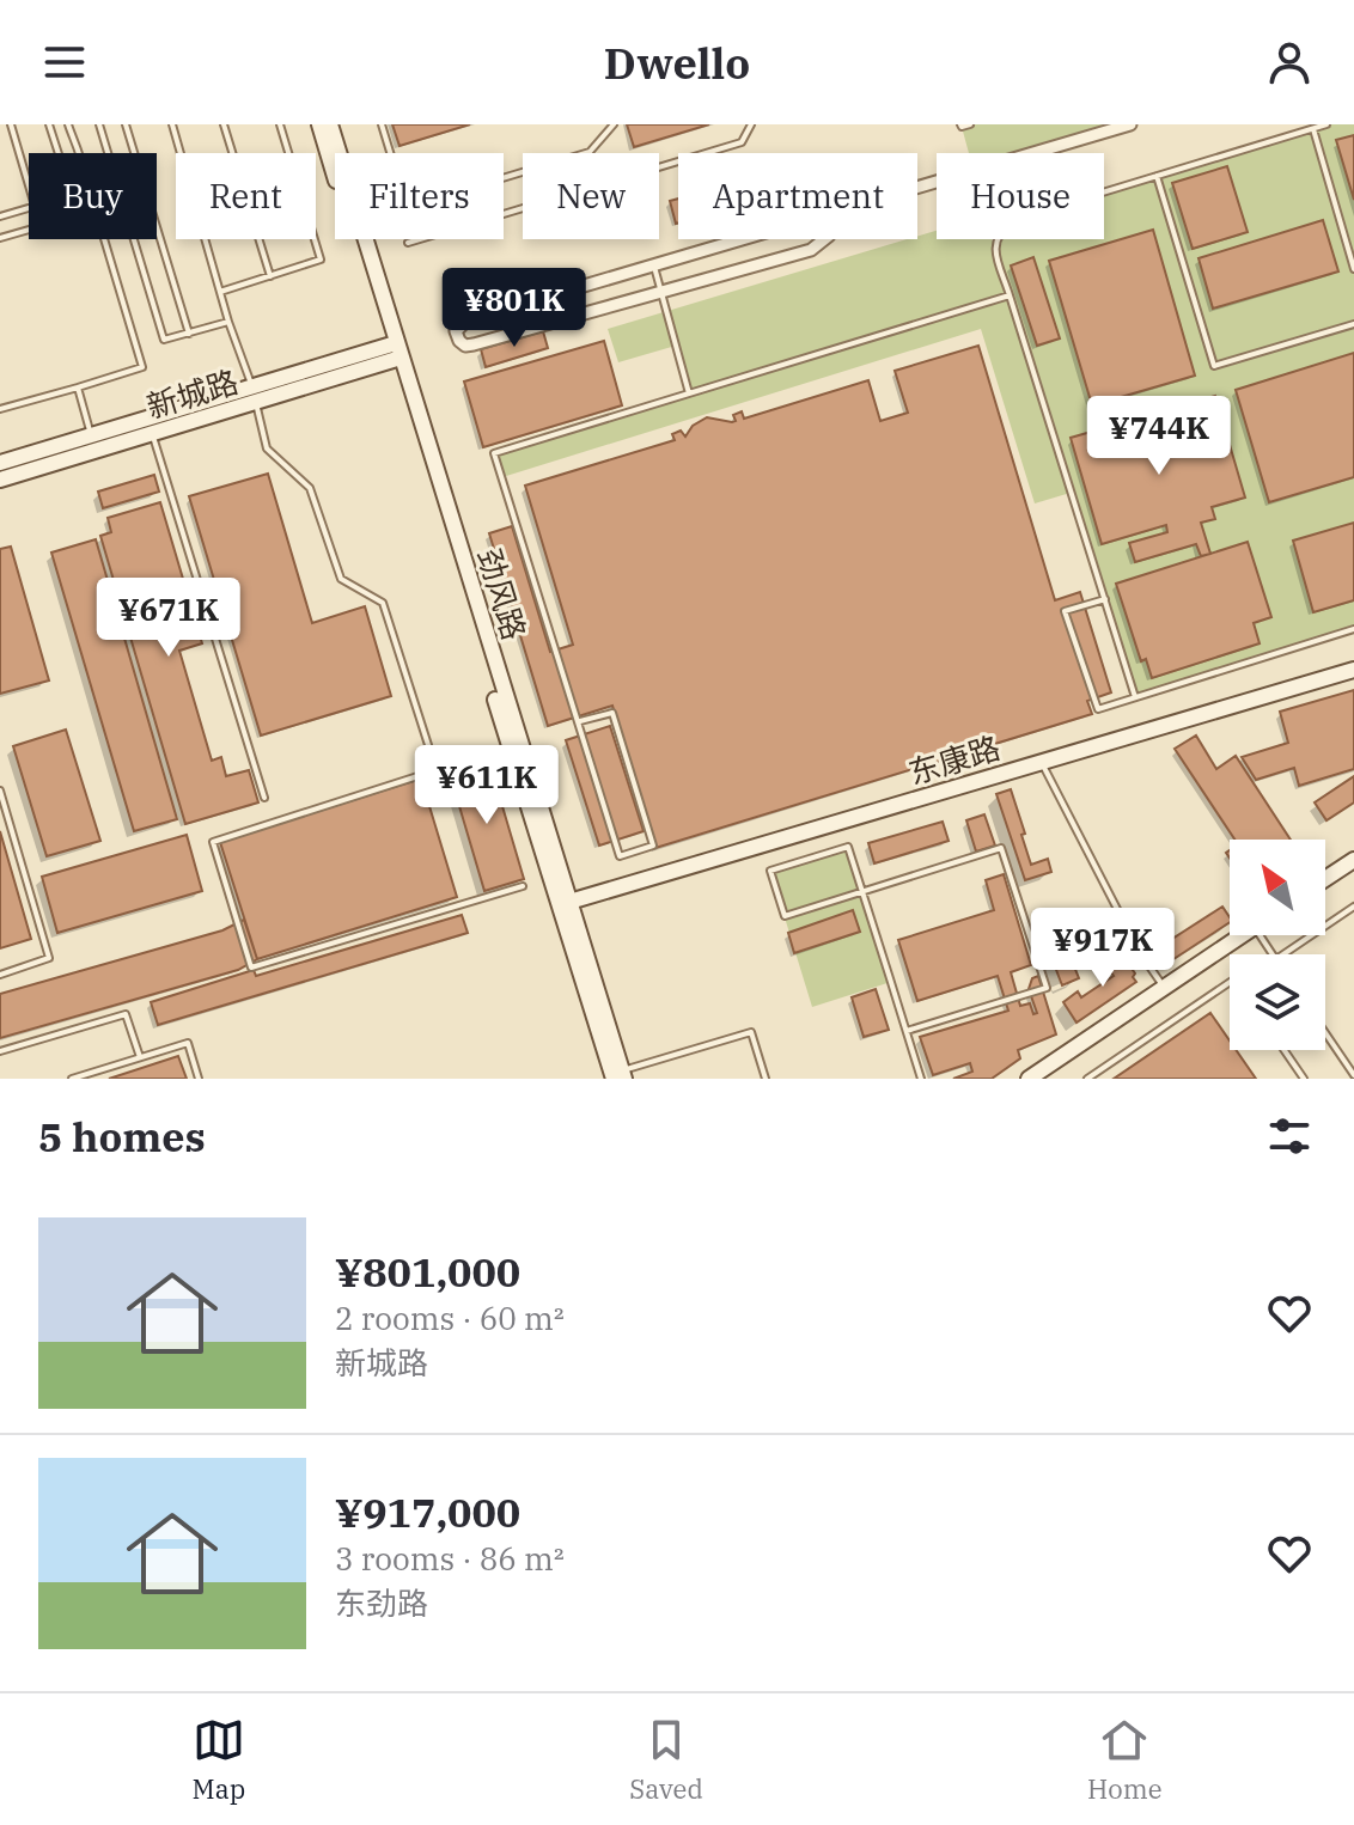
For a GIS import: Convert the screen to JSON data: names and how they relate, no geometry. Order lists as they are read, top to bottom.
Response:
{
  "streets": {
    "street": ["新城路", "劲风路", "东康路"]
  },
  "crossings": [
    ["新城路", "劲风路"],
    ["劲风路", "东康路"]
  ],
  "north": "top left",
  "page": {
    "header": "Dwello",
    "chip": [
      "Buy",
      "Rent",
      "Filters",
      "New",
      "Apartment",
      "House"
    ],
    "price": [
      "¥801K",
      "¥744K",
      "¥671K",
      "¥611K",
      "¥917K"
    ],
    "heading": "5 homes",
    "list": [
      {
        "name": "¥801,000",
        "note": "2 rooms · 60 m² · 新城路"
      },
      {
        "name": "¥917,000",
        "note": "3 rooms · 86 m² · 东劲路"
      }
    ],
    "tabs": ["Map", "Saved", "Home"]
  }
}
